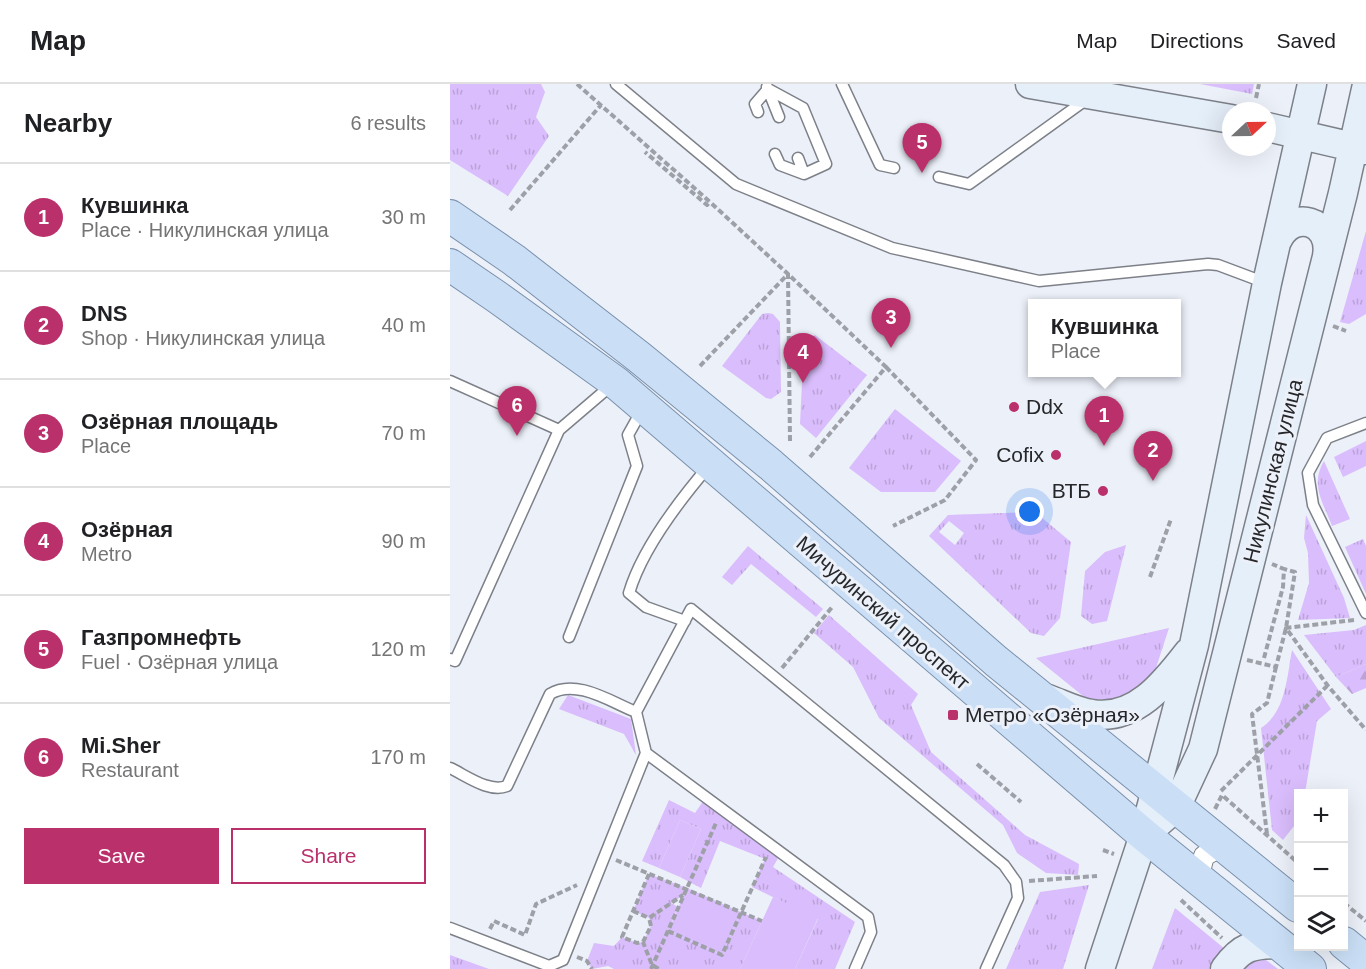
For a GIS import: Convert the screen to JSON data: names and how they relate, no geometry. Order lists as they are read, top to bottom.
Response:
{
  "streets": {
    "main road": ["Никулинская улица", "Мичуринский проспект"]
  },
  "crossings": [
    ["Никулинская улица", "Мичуринский проспект"]
  ],
  "places": {
    "other": ["Ddx", "Cofix", "ВТБ"],
    "transit": ["Метро «Озёрная»"]
  },
  "north": "right",
  "page": {
    "header": "Map",
    "nav": ["Map", "Directions", "Saved"],
    "heading": ["Nearby", "6 results"],
    "pins": [
      "5",
      "3",
      "4",
      "6",
      "1",
      "2"
    ],
    "list": [
      {
        "mark": "1",
        "name": "Кувшинка",
        "note": "Place · Никулинская улица",
        "value": "30 m"
      },
      {
        "mark": "2",
        "name": "DNS",
        "note": "Shop · Никулинская улица",
        "value": "40 m"
      },
      {
        "mark": "3",
        "name": "Озёрная площадь",
        "note": "Place",
        "value": "70 m"
      },
      {
        "mark": "4",
        "name": "Озёрная",
        "note": "Metro",
        "value": "90 m"
      },
      {
        "mark": "5",
        "name": "Газпромнефть",
        "note": "Fuel · Озёрная улица",
        "value": "120 m"
      },
      {
        "mark": "6",
        "name": "Mi.Sher",
        "note": "Restaurant",
        "value": "170 m"
      }
    ],
    "popup": ["Кувшинка", "Place"],
    "map_buttons": ["+", "−"],
    "buttons": ["Save", "Share"]
  }
}
